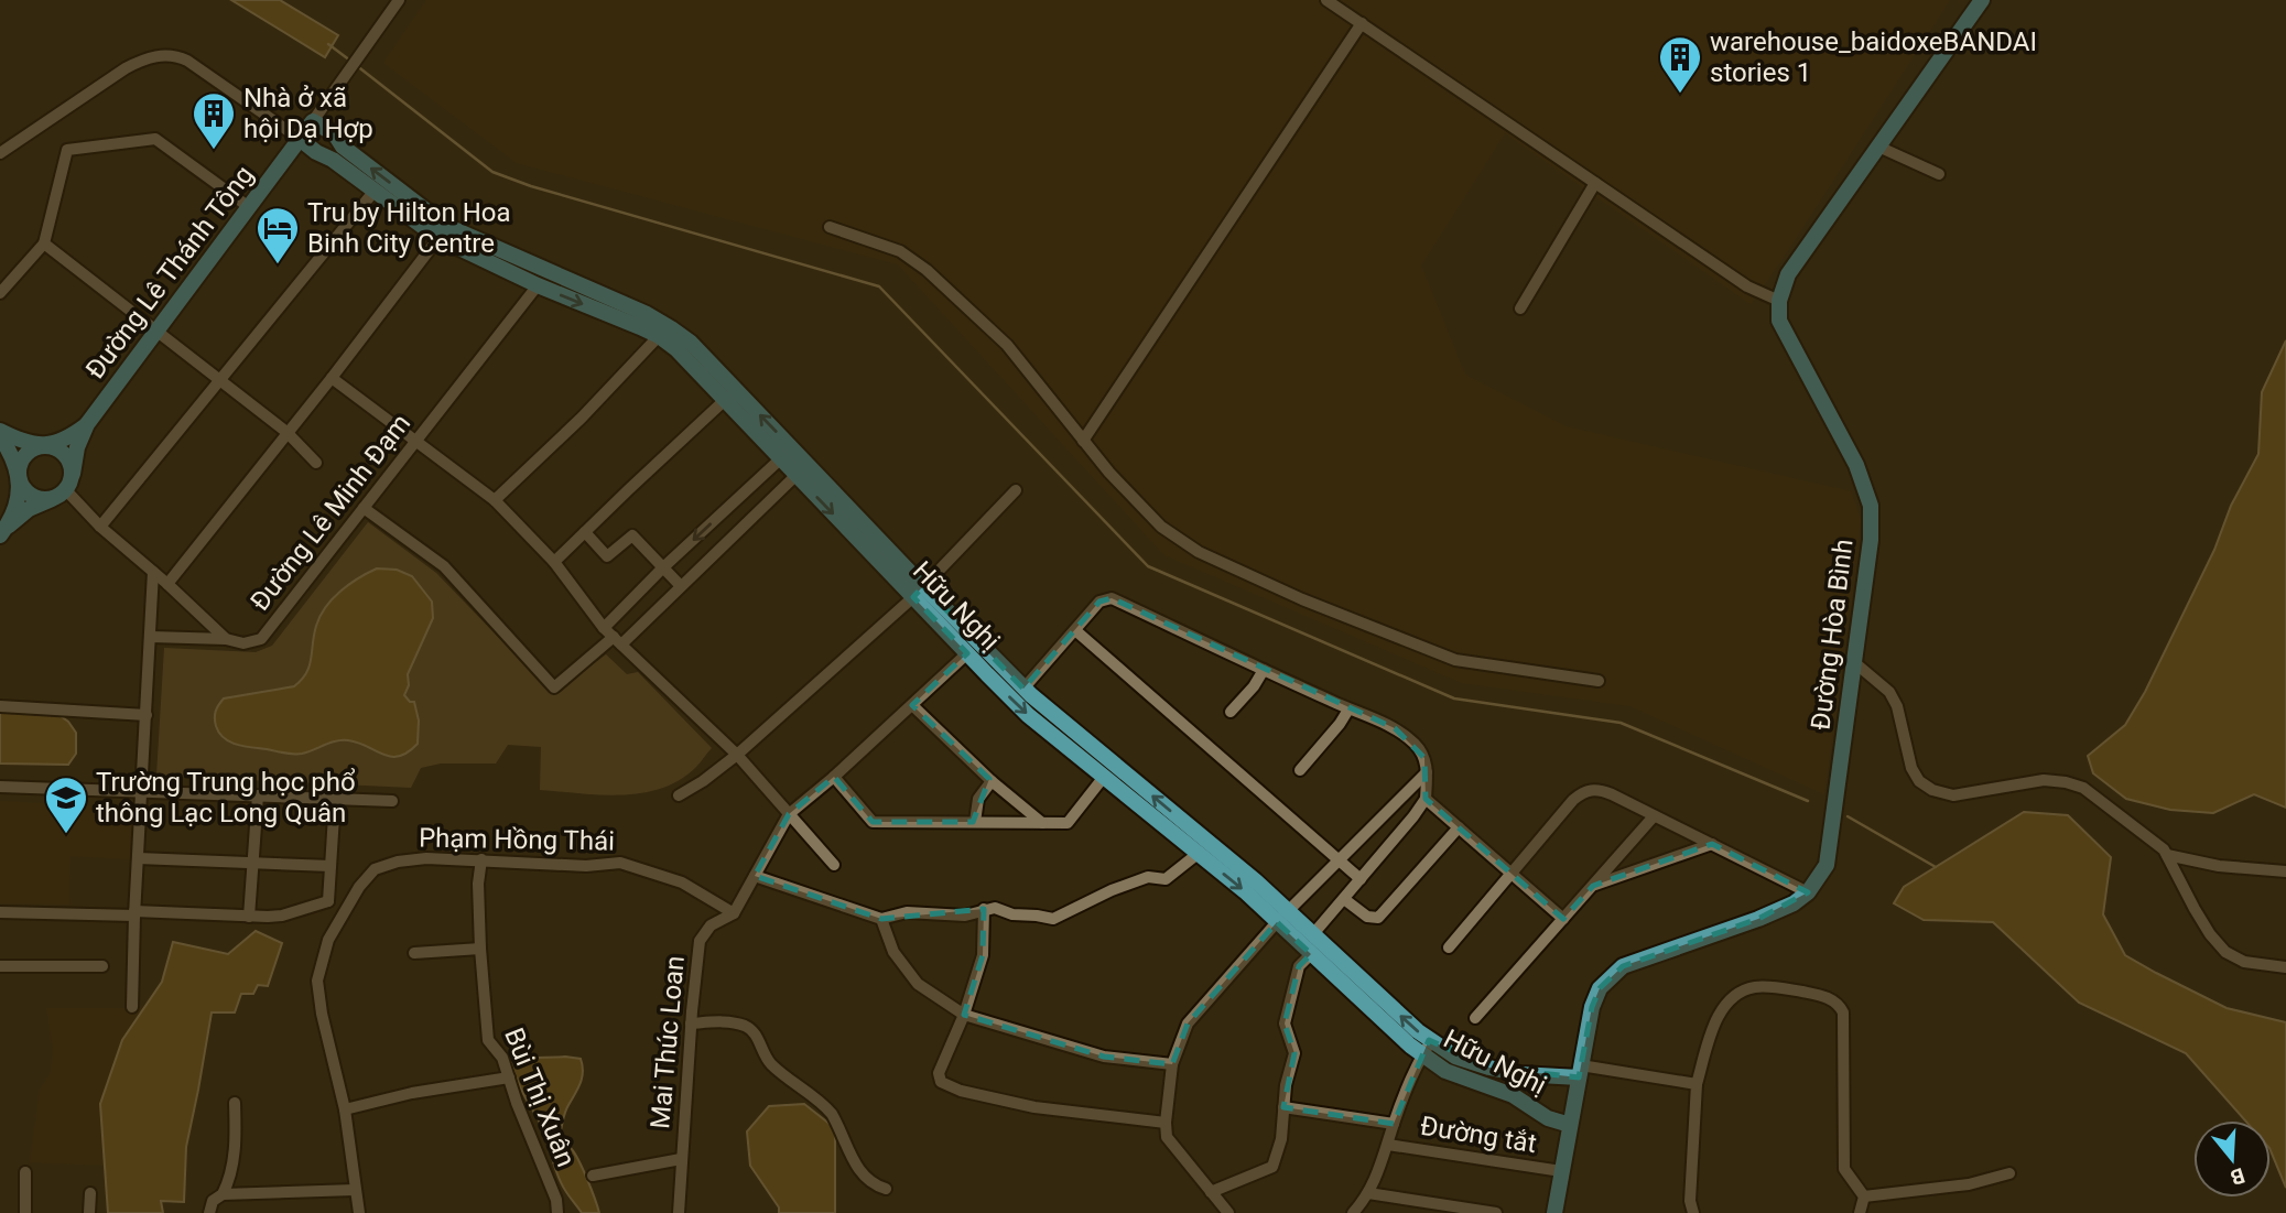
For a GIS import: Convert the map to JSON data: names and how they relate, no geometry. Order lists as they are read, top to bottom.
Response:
{
  "streets": {
    "main road": ["Đường Lê Thánh Tông", "Hữu Nghị", "Đường Hòa Bình"],
    "street": [
      "Đường Lê Minh Đạm",
      "Phạm Hồng Thái",
      "Mai Thúc Loan",
      "Bùi Thị Xuân",
      "Đường tắt"
    ]
  },
  "crossings": [
    ["Đường Lê Thánh Tông", "Hữu Nghị"],
    ["Đường Lê Minh Đạm", "Hữu Nghị"],
    ["Hữu Nghị", "Đường Hòa Bình"],
    ["Đường Hòa Bình", "Đường tắt"],
    ["Phạm Hồng Thái", "Mai Thúc Loan"],
    ["Phạm Hồng Thái", "Bùi Thị Xuân"]
  ],
  "places": {
    "building": ["warehouse_baidoxeBANDAI stories 1", "Nhà ở xã hội Dạ Hợp"],
    "hotel": ["Tru by Hilton Hoa Binh City Centre"],
    "school or university": ["Trường Trung học phổ thông Lạc Long Quân"]
  },
  "north": "bottom"
}
